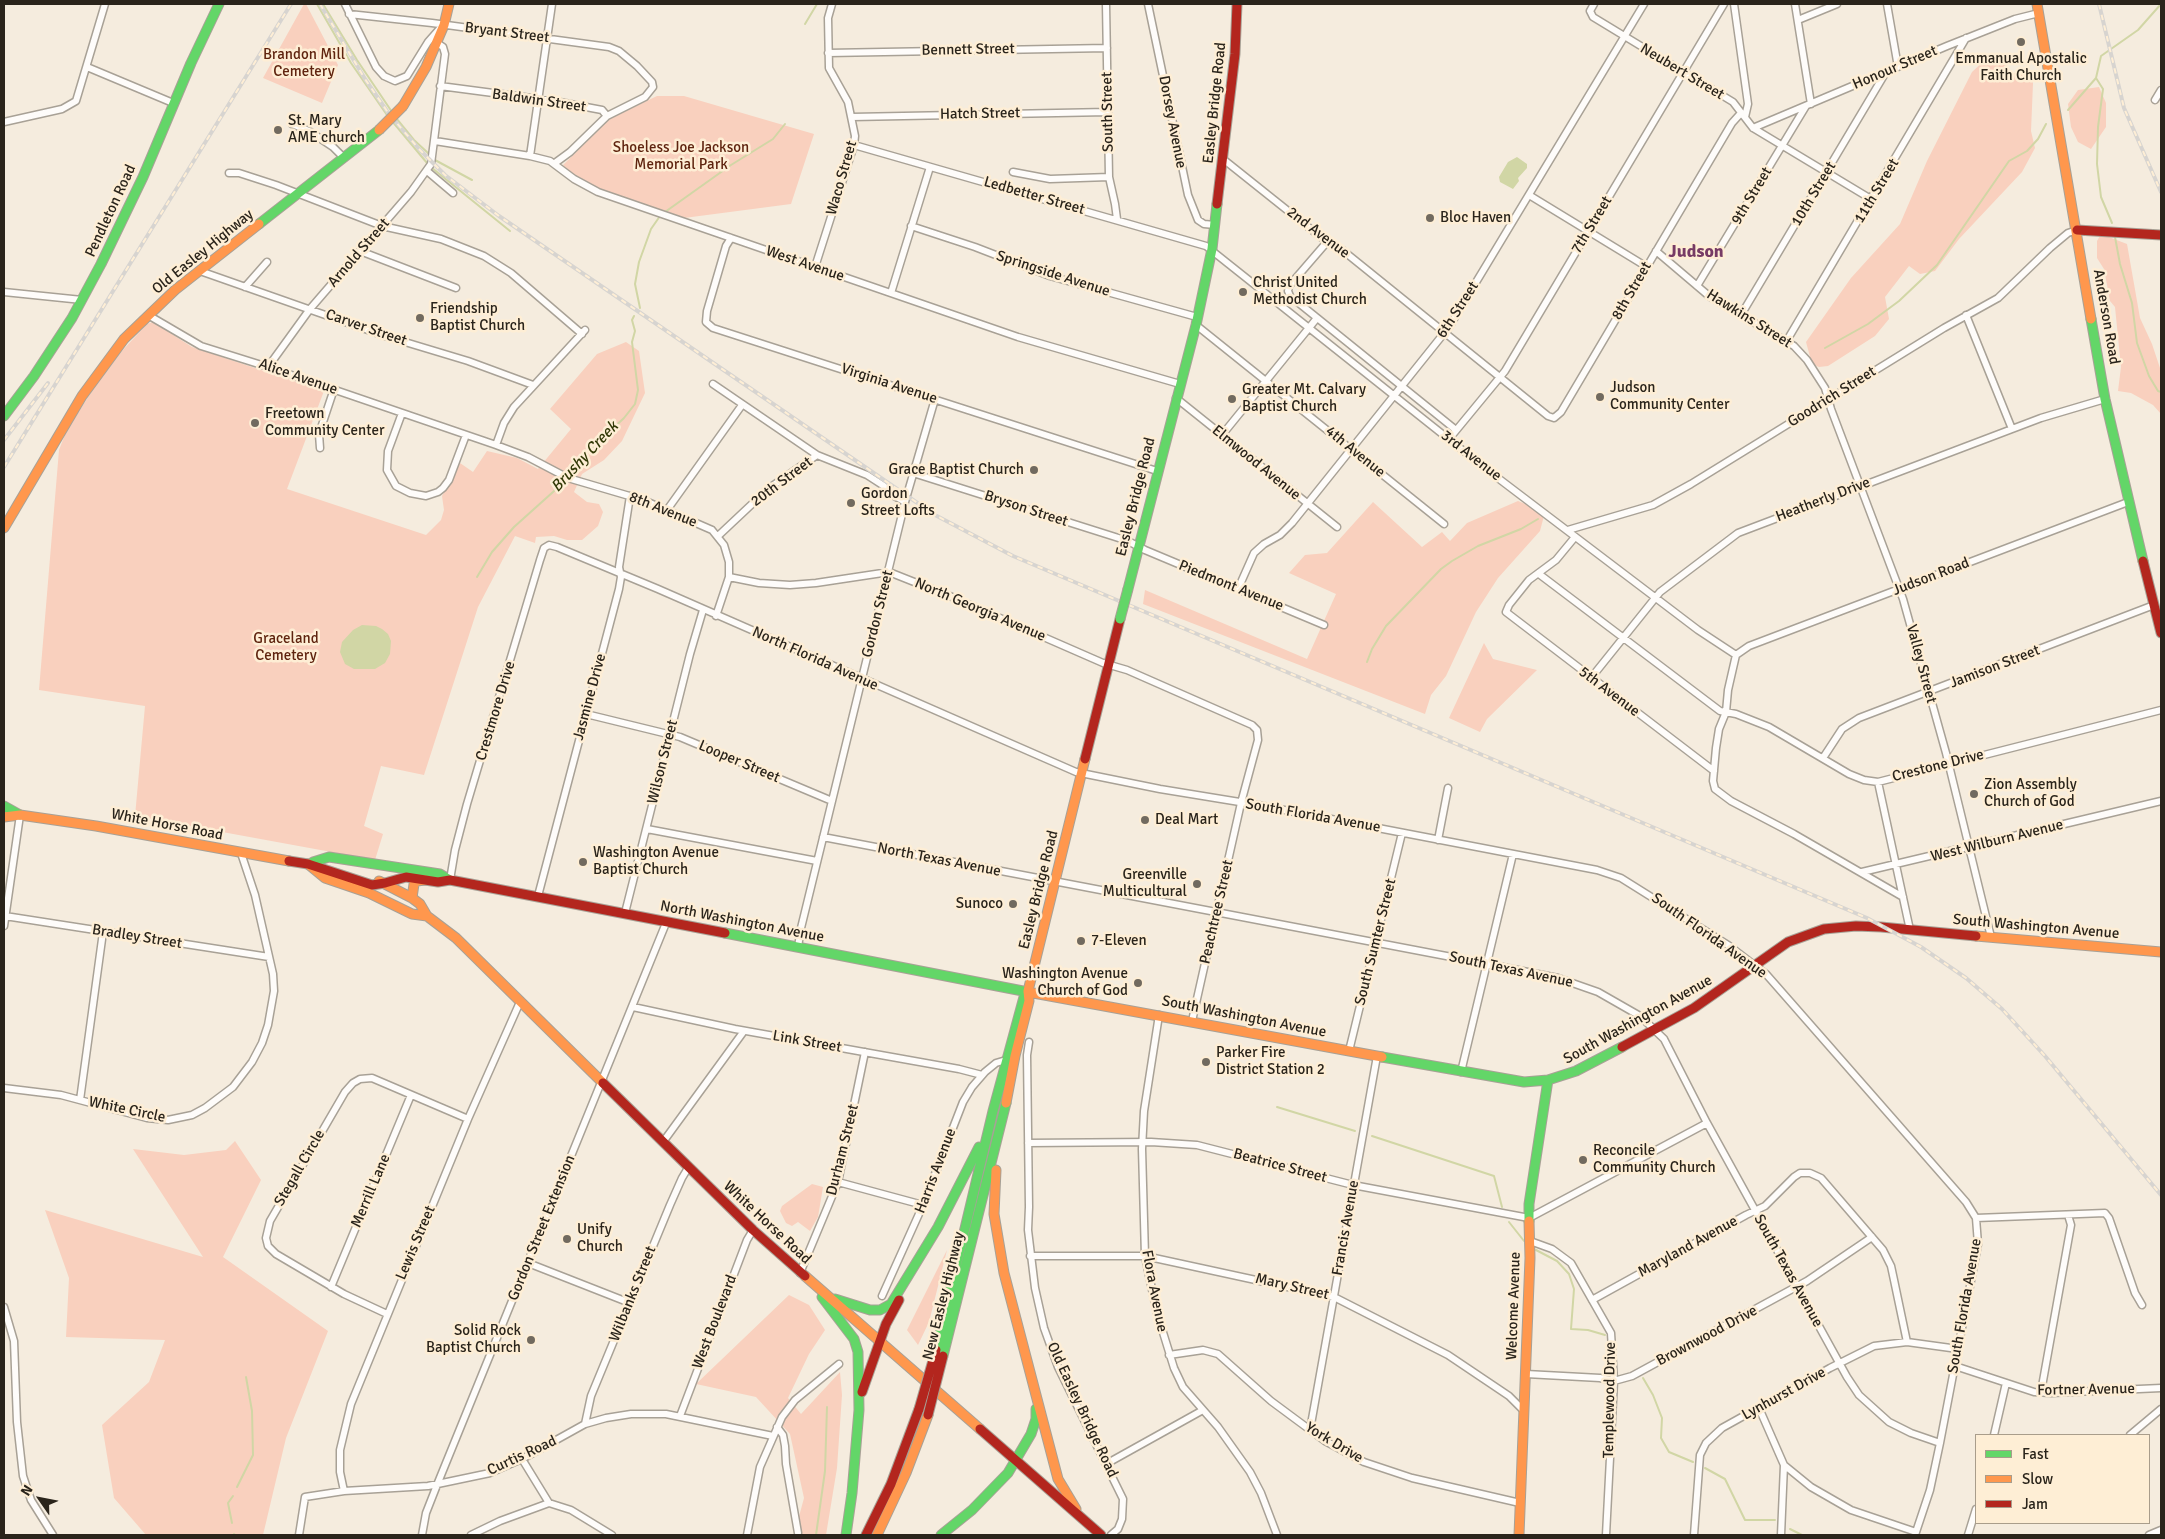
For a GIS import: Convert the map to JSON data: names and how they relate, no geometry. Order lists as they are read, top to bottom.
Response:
{
  "streets": {
    "main road": [
      "Easley Bridge Road",
      "Pendleton Road",
      "Old Easley Highway",
      "Anderson Road",
      "White Horse Road",
      "North Washington Avenue",
      "South Washington Avenue",
      "New Easley Highway",
      "Welcome Avenue"
    ],
    "street": [
      "Bryant Street",
      "Bennett Street",
      "Honour Street",
      "Neubert Street",
      "Baldwin Street",
      "South Street",
      "Hatch Street",
      "Dorsey Avenue",
      "Waco Street",
      "11th Street",
      "10th Street",
      "Ledbetter Street",
      "9th Street",
      "7th Street",
      "2nd Avenue",
      "Arnold Street",
      "West Avenue",
      "Springside Avenue",
      "8th Street",
      "6th Street",
      "Hawkins Street",
      "Carver Street",
      "Alice Avenue",
      "Virginia Avenue",
      "Goodrich Street",
      "4th Avenue",
      "3rd Avenue",
      "Elmwood Avenue",
      "20th Street",
      "Heatherly Drive",
      "Bryson Street",
      "8th Avenue",
      "Judson Road",
      "Piedmont Avenue",
      "North Georgia Avenue",
      "Gordon Street",
      "North Florida Avenue",
      "Valley Street",
      "Jamison Street",
      "5th Avenue",
      "Jasmine Drive",
      "Crestmore Drive",
      "Wilson Street",
      "Looper Street",
      "Crestone Drive",
      "South Florida Avenue",
      "West Wilburn Avenue",
      "North Texas Avenue",
      "Peachtree Street",
      "Bradley Street",
      "South Sumter Street",
      "South Texas Avenue",
      "Link Street",
      "White Circle",
      "Durham Street",
      "Beatrice Street",
      "Stegall Circle",
      "Harris Avenue",
      "Merrill Lane",
      "Gordon Street Extension",
      "Francis Avenue",
      "Lewis Street",
      "Maryland Avenue",
      "Mary Street",
      "Flora Avenue",
      "Wilbanks Street",
      "West Boulevard",
      "Brownwood Drive",
      "Fortner Avenue",
      "Lynhurst Drive",
      "Templewood Drive",
      "Old Easley Bridge Road",
      "York Drive",
      "Curtis Road"
    ]
  },
  "crossings": [
    ["Bryant Street", "Baldwin Street"],
    ["Bryant Street", "Old Easley Highway"],
    ["Bennett Street", "South Street"],
    ["Bennett Street", "Waco Street"],
    ["Honour Street", "Neubert Street"],
    ["Honour Street", "11th Street"],
    ["Honour Street", "10th Street"],
    ["Honour Street", "9th Street"],
    ["Honour Street", "Anderson Road"],
    ["Neubert Street", "11th Street"],
    ["Neubert Street", "10th Street"],
    ["Neubert Street", "9th Street"],
    ["Neubert Street", "7th Street"],
    ["Neubert Street", "8th Street"],
    ["Neubert Street", "6th Street"],
    ["Baldwin Street", "Arnold Street"],
    ["Easley Bridge Road", "Dorsey Avenue"],
    ["Easley Bridge Road", "Ledbetter Street"],
    ["Easley Bridge Road", "2nd Avenue"],
    ["Easley Bridge Road", "West Avenue"],
    ["Easley Bridge Road", "Springside Avenue"],
    ["Easley Bridge Road", "Virginia Avenue"],
    ["Easley Bridge Road", "4th Avenue"],
    ["Easley Bridge Road", "3rd Avenue"],
    ["Easley Bridge Road", "Elmwood Avenue"],
    ["Easley Bridge Road", "Bryson Street"],
    ["Easley Bridge Road", "Piedmont Avenue"],
    ["Easley Bridge Road", "North Georgia Avenue"],
    ["Easley Bridge Road", "North Florida Avenue"],
    ["Easley Bridge Road", "South Florida Avenue"],
    ["Easley Bridge Road", "North Texas Avenue"],
    ["Easley Bridge Road", "North Washington Avenue"],
    ["Easley Bridge Road", "South Washington Avenue"],
    ["Easley Bridge Road", "South Texas Avenue"],
    ["Easley Bridge Road", "Harris Avenue"],
    ["Easley Bridge Road", "New Easley Highway"],
    ["South Street", "Hatch Street"],
    ["South Street", "Ledbetter Street"],
    ["Hatch Street", "Waco Street"],
    ["Waco Street", "Ledbetter Street"],
    ["Waco Street", "West Avenue"],
    ["11th Street", "Hawkins Street"],
    ["10th Street", "Hawkins Street"],
    ["Ledbetter Street", "3rd Avenue"],
    ["9th Street", "Hawkins Street"],
    ["7th Street", "2nd Avenue"],
    ["7th Street", "3rd Avenue"],
    ["2nd Avenue", "8th Street"],
    ["2nd Avenue", "6th Street"],
    ["2nd Avenue", "3rd Avenue"],
    ["Old Easley Highway", "Arnold Street"],
    ["Old Easley Highway", "Carver Street"],
    ["Old Easley Highway", "Alice Avenue"],
    ["Arnold Street", "West Avenue"],
    ["Arnold Street", "Carver Street"],
    ["Arnold Street", "Alice Avenue"],
    ["West Avenue", "Virginia Avenue"],
    ["Springside Avenue", "4th Avenue"],
    ["8th Street", "Hawkins Street"],
    ["6th Street", "4th Avenue"],
    ["6th Street", "3rd Avenue"],
    ["6th Street", "Elmwood Avenue"],
    ["6th Street", "Piedmont Avenue"],
    ["Anderson Road", "Goodrich Street"],
    ["Anderson Road", "Heatherly Drive"],
    ["Anderson Road", "Judson Road"],
    ["Anderson Road", "Jamison Street"],
    ["Hawkins Street", "Goodrich Street"],
    ["Hawkins Street", "Valley Street"],
    ["Alice Avenue", "8th Avenue"],
    ["Virginia Avenue", "Gordon Street"],
    ["Goodrich Street", "3rd Avenue"],
    ["Goodrich Street", "Valley Street"],
    ["3rd Avenue", "Heatherly Drive"],
    ["3rd Avenue", "Judson Road"],
    ["20th Street", "8th Avenue"],
    ["20th Street", "Gordon Street"],
    ["Heatherly Drive", "Valley Street"],
    ["Heatherly Drive", "5th Avenue"],
    ["Bryson Street", "Piedmont Avenue"],
    ["Bryson Street", "Gordon Street"],
    ["8th Avenue", "Jasmine Drive"],
    ["Judson Road", "Valley Street"],
    ["North Georgia Avenue", "Gordon Street"],
    ["North Georgia Avenue", "South Florida Avenue"],
    ["North Georgia Avenue", "Peachtree Street"],
    ["Gordon Street", "North Florida Avenue"],
    ["Gordon Street", "Looper Street"],
    ["Gordon Street", "North Texas Avenue"],
    ["Gordon Street", "North Washington Avenue"],
    ["North Florida Avenue", "Jasmine Drive"],
    ["North Florida Avenue", "Crestmore Drive"],
    ["North Florida Avenue", "Wilson Street"],
    ["North Florida Avenue", "South Florida Avenue"],
    ["Valley Street", "Jamison Street"],
    ["Valley Street", "Crestone Drive"],
    ["Valley Street", "West Wilburn Avenue"],
    ["Valley Street", "South Washington Avenue"],
    ["Jamison Street", "Crestone Drive"],
    ["Jasmine Drive", "Looper Street"],
    ["Jasmine Drive", "North Washington Avenue"],
    ["Crestmore Drive", "North Washington Avenue"],
    ["Wilson Street", "Looper Street"],
    ["Wilson Street", "North Washington Avenue"],
    ["South Florida Avenue", "Peachtree Street"],
    ["South Florida Avenue", "South Washington Avenue"],
    ["South Florida Avenue", "South Sumter Street"],
    ["South Florida Avenue", "South Texas Avenue"],
    ["South Florida Avenue", "Fortner Avenue"],
    ["South Florida Avenue", "Lynhurst Drive"],
    ["White Horse Road", "North Washington Avenue"],
    ["White Horse Road", "White Circle"],
    ["White Horse Road", "Durham Street"],
    ["White Horse Road", "Gordon Street Extension"],
    ["White Horse Road", "Lewis Street"],
    ["White Horse Road", "Wilbanks Street"],
    ["White Horse Road", "West Boulevard"],
    ["North Texas Avenue", "South Texas Avenue"],
    ["Peachtree Street", "South Washington Avenue"],
    ["Peachtree Street", "South Texas Avenue"],
    ["North Washington Avenue", "South Washington Avenue"],
    ["North Washington Avenue", "Gordon Street Extension"],
    ["South Washington Avenue", "South Sumter Street"],
    ["South Washington Avenue", "South Texas Avenue"],
    ["South Washington Avenue", "Francis Avenue"],
    ["South Washington Avenue", "Flora Avenue"],
    ["South Washington Avenue", "Welcome Avenue"],
    ["Bradley Street", "White Circle"],
    ["South Sumter Street", "South Texas Avenue"],
    ["South Texas Avenue", "Maryland Avenue"],
    ["South Texas Avenue", "Brownwood Drive"],
    ["South Texas Avenue", "Lynhurst Drive"],
    ["Link Street", "Durham Street"],
    ["Link Street", "Harris Avenue"],
    ["Link Street", "Gordon Street Extension"],
    ["Beatrice Street", "Francis Avenue"],
    ["Beatrice Street", "Flora Avenue"],
    ["Beatrice Street", "Welcome Avenue"],
    ["Beatrice Street", "Old Easley Bridge Road"],
    ["Stegall Circle", "Merrill Lane"],
    ["Stegall Circle", "Lewis Street"],
    ["Harris Avenue", "New Easley Highway"],
    ["Gordon Street Extension", "Curtis Road"],
    ["Francis Avenue", "Mary Street"],
    ["Francis Avenue", "York Drive"],
    ["Lewis Street", "Curtis Road"],
    ["Maryland Avenue", "Brownwood Drive"],
    ["Maryland Avenue", "Lynhurst Drive"],
    ["Maryland Avenue", "Templewood Drive"],
    ["Mary Street", "Flora Avenue"],
    ["Mary Street", "Welcome Avenue"],
    ["Mary Street", "Old Easley Bridge Road"],
    ["Flora Avenue", "York Drive"],
    ["Wilbanks Street", "Curtis Road"],
    ["Welcome Avenue", "Brownwood Drive"],
    ["Welcome Avenue", "Templewood Drive"],
    ["Welcome Avenue", "York Drive"],
    ["West Boulevard", "Curtis Road"],
    ["Brownwood Drive", "Templewood Drive"]
  ],
  "districts": ["Judson"],
  "water": ["Brushy Creek"],
  "parks": ["Brandon Mill Cemetery", "Shoeless Joe Jackson Memorial Park", "Graceland Cemetery"],
  "places": [
    "Emmanual Apostalic Faith Church",
    "St. Mary AME church",
    "Bloc Haven",
    "Christ United Methodist Church",
    "Friendship Baptist Church",
    "Judson Community Center",
    "Greater Mt. Calvary Baptist Church",
    "Freetown Community Center",
    "Grace Baptist Church",
    "Gordon Street Lofts",
    "Zion Assembly Church of God",
    "Deal Mart",
    "Washington Avenue Baptist Church",
    "Greenville Multicultural",
    "Sunoco",
    "7-Eleven",
    "Washington Avenue Church of God",
    "Parker Fire District Station 2",
    "Reconcile Community Church",
    "Unify Church",
    "Solid Rock Baptist Church"
  ],
  "legend": ["Fast", "Slow", "Jam"],
  "north": "top left"
}
